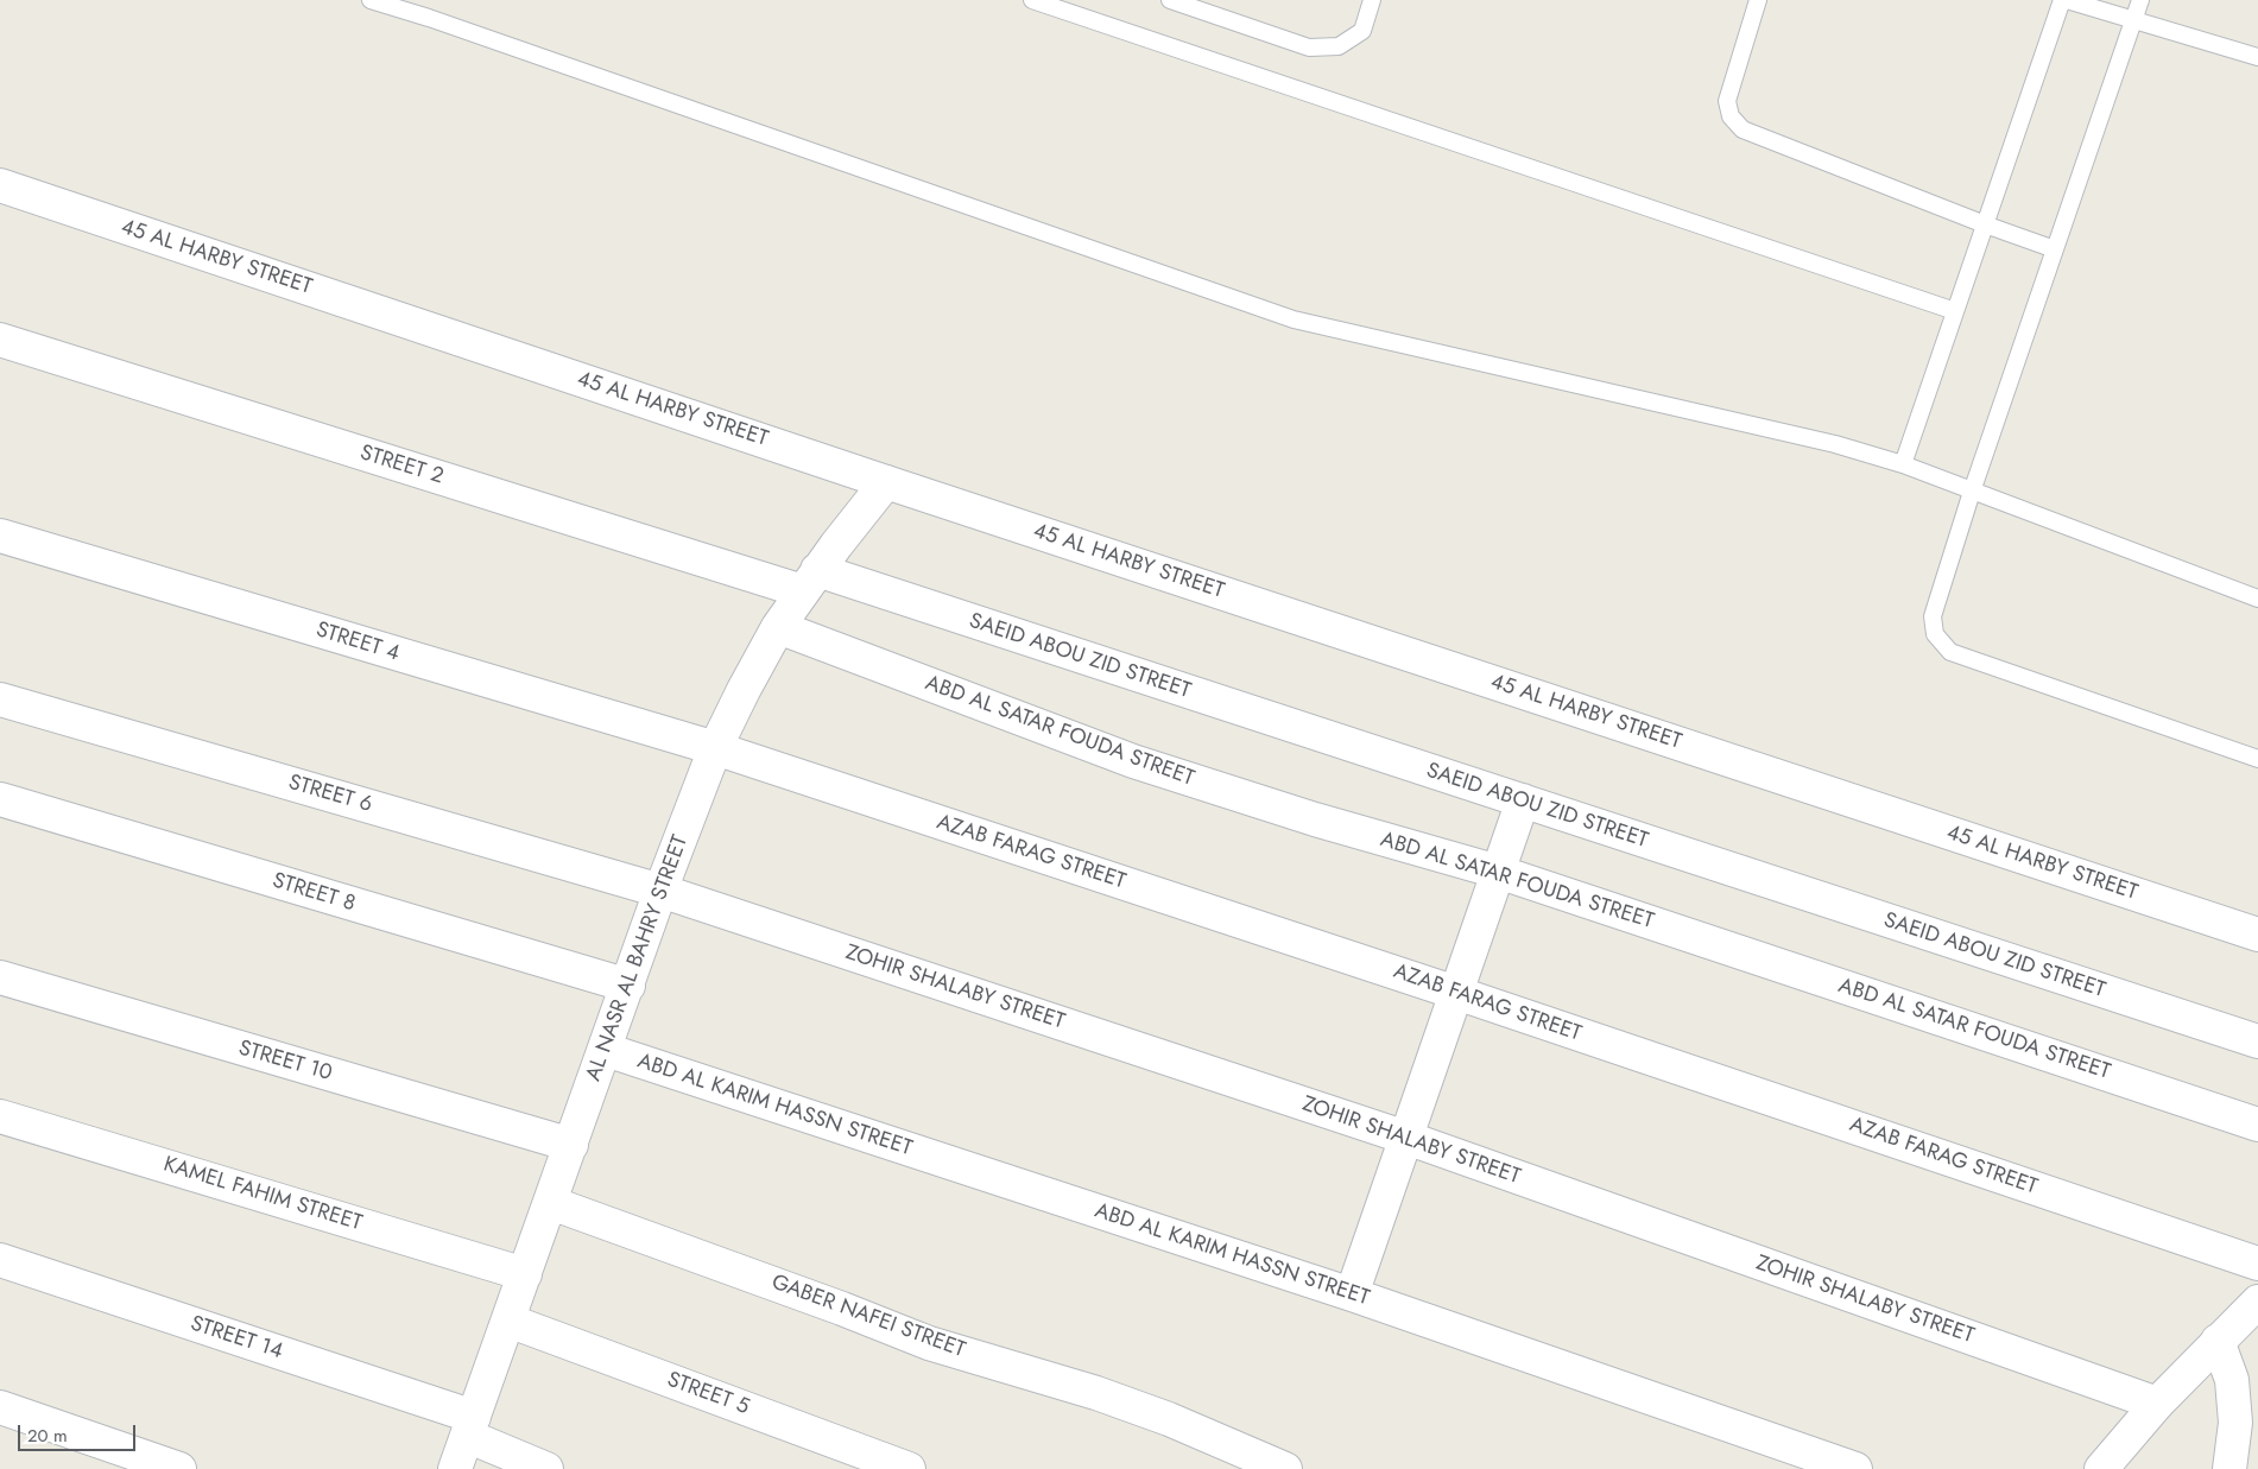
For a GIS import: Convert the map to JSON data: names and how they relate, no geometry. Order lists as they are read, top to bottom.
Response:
{
  "streets": {
    "street": [
      "45 AL HARBY STREET",
      "STREET 2",
      "STREET 4",
      "SAEID ABOU ZID STREET",
      "ABD AL SATAR FOUDA STREET",
      "STREET 6",
      "AZAB FARAG STREET",
      "STREET 8",
      "AL NASR AL BAHRY STREET",
      "ZOHIR SHALABY STREET",
      "STREET 10",
      "ABD AL KARIM HASSN STREET",
      "KAMEL FAHIM STREET",
      "GABER NAFEI STREET",
      "STREET 14",
      "STREET 5"
    ]
  },
  "crossings": [
    ["45 AL HARBY STREET", "AL NASR AL BAHRY STREET"],
    ["STREET 2", "SAEID ABOU ZID STREET"],
    ["STREET 2", "AL NASR AL BAHRY STREET"],
    ["STREET 4", "AZAB FARAG STREET"],
    ["STREET 4", "AL NASR AL BAHRY STREET"],
    ["SAEID ABOU ZID STREET", "AL NASR AL BAHRY STREET"],
    ["ABD AL SATAR FOUDA STREET", "AL NASR AL BAHRY STREET"],
    ["STREET 6", "AL NASR AL BAHRY STREET"],
    ["STREET 6", "ZOHIR SHALABY STREET"],
    ["AZAB FARAG STREET", "AL NASR AL BAHRY STREET"],
    ["STREET 8", "AL NASR AL BAHRY STREET"],
    ["AL NASR AL BAHRY STREET", "ZOHIR SHALABY STREET"],
    ["AL NASR AL BAHRY STREET", "STREET 10"],
    ["AL NASR AL BAHRY STREET", "ABD AL KARIM HASSN STREET"],
    ["AL NASR AL BAHRY STREET", "KAMEL FAHIM STREET"],
    ["AL NASR AL BAHRY STREET", "GABER NAFEI STREET"],
    ["AL NASR AL BAHRY STREET", "STREET 14"],
    ["AL NASR AL BAHRY STREET", "STREET 5"]
  ],
  "scale_bar": "20 m"
}
